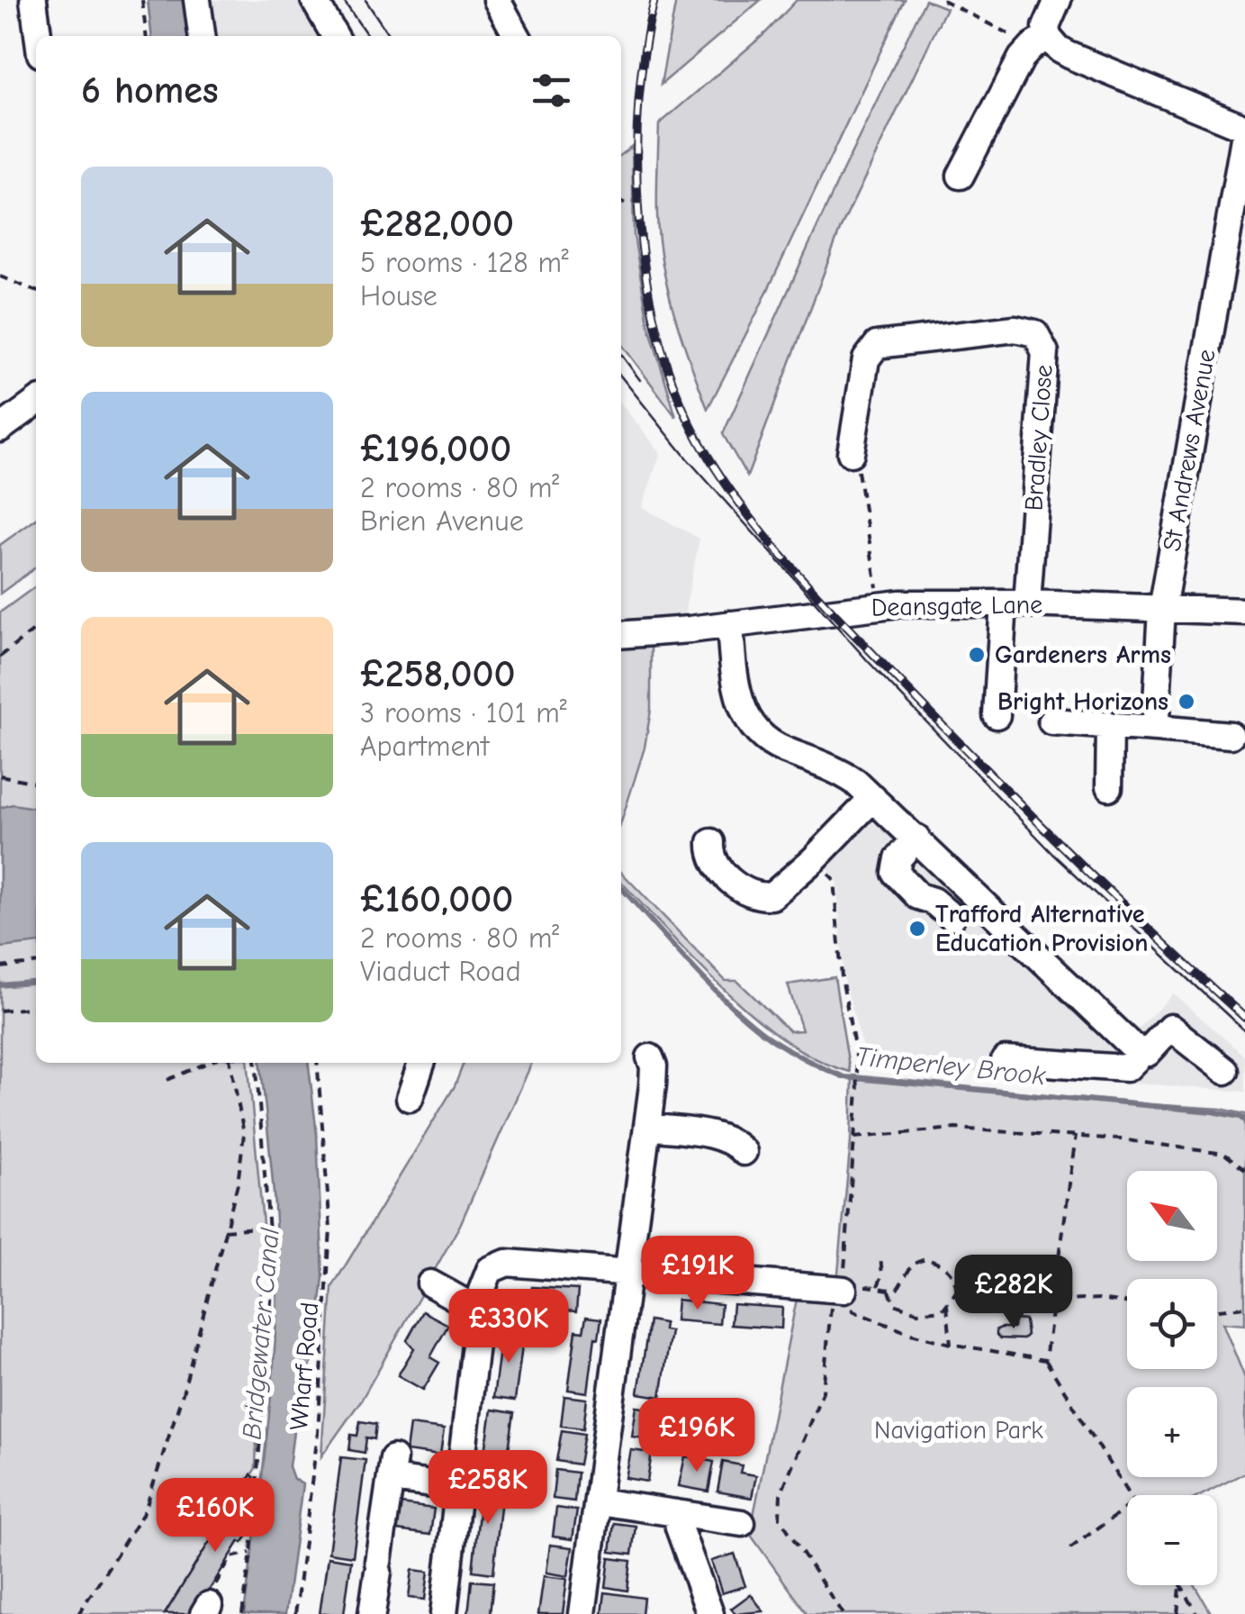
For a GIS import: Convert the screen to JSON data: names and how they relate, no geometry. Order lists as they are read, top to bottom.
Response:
{
  "streets": {
    "street": ["Bradley Close", "St Andrews Avenue", "Deansgate Lane"],
    "path": ["Wharf Road"]
  },
  "crossings": [
    ["Bradley Close", "Deansgate Lane"],
    ["St Andrews Avenue", "Deansgate Lane"]
  ],
  "water": ["Timperley Brook", "Bridgewater Canal"],
  "parks": ["Navigation Park"],
  "places": ["Gardeners Arms", "Bright Horizons", "Trafford Alternative Education Provision"],
  "north": "top left",
  "page": {
    "heading": "6 homes",
    "list": [
      {
        "name": "£282,000",
        "note": "5 rooms · 128 m² · House"
      },
      {
        "name": "£196,000",
        "note": "2 rooms · 80 m² · Brien Avenue"
      },
      {
        "name": "£258,000",
        "note": "3 rooms · 101 m² · Apartment"
      },
      {
        "name": "£160,000",
        "note": "2 rooms · 80 m² · Viaduct Road"
      }
    ],
    "map_buttons": ["+", "−"],
    "price": [
      "£191K",
      "£282K",
      "£330K",
      "£196K",
      "£258K",
      "£160K"
    ]
  }
}
